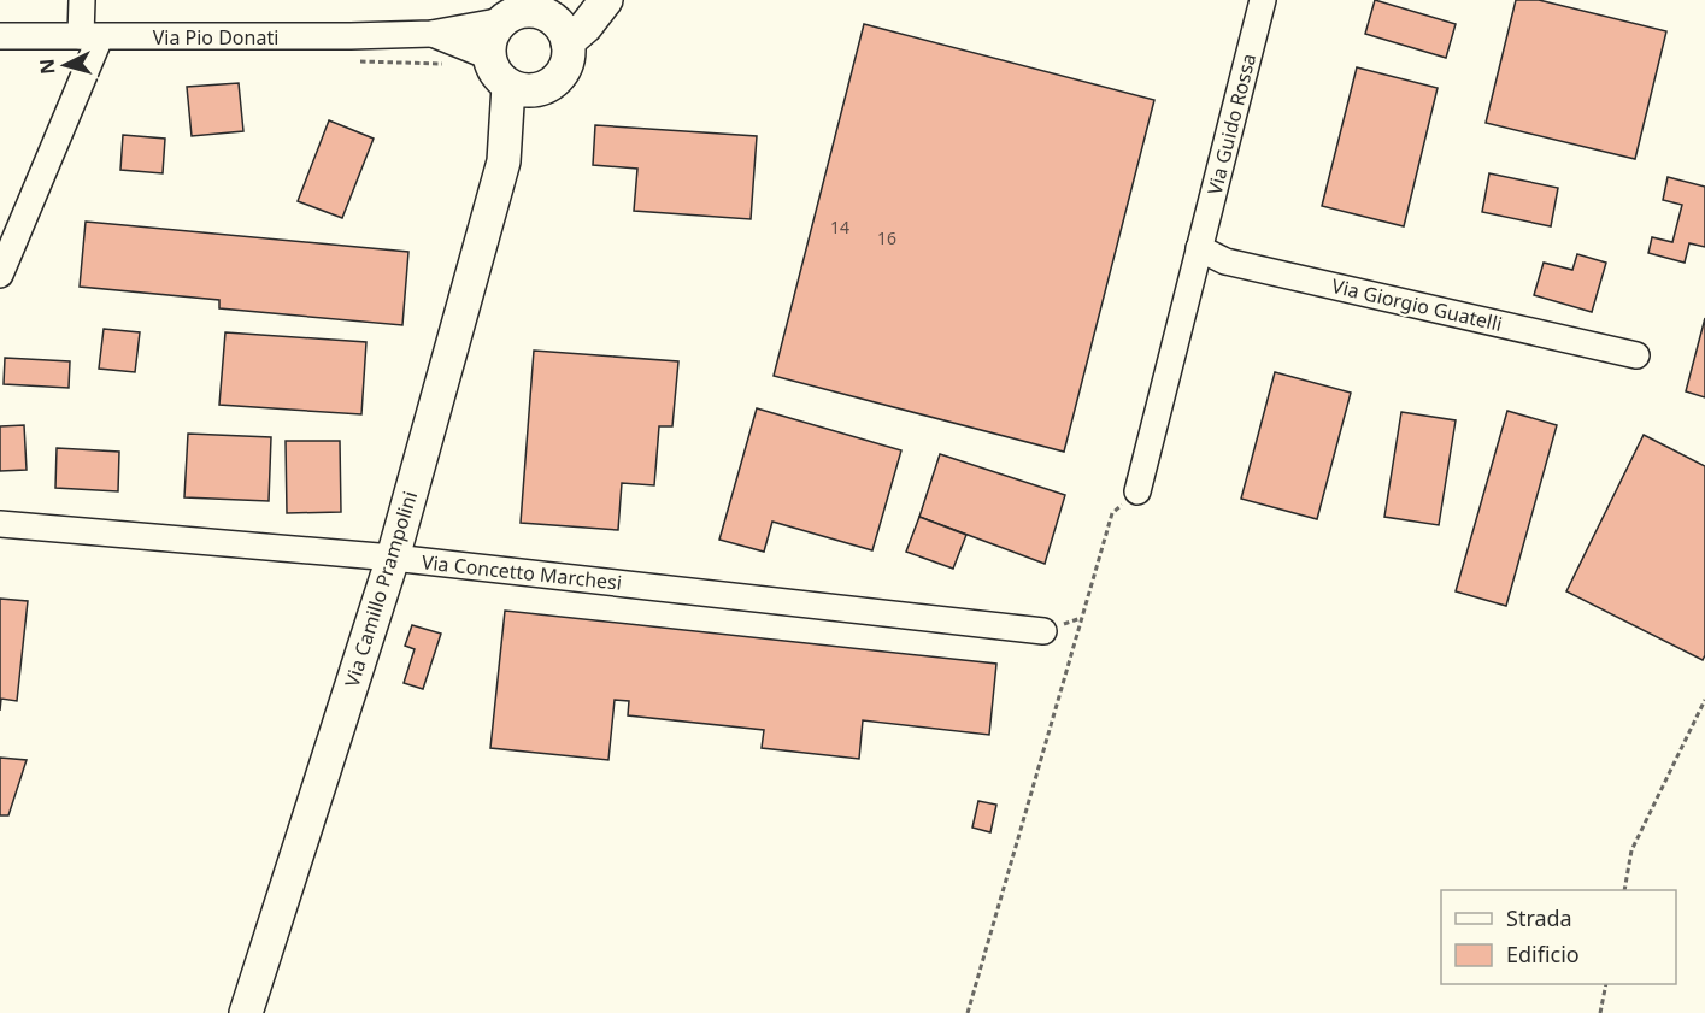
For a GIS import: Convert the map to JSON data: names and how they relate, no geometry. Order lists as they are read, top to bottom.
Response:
{
  "streets": {
    "main road": ["Via Camillo Prampolini"],
    "street": [
      "Via Pio Donati",
      "Via Guido Rossa",
      "Via Giorgio Guatelli",
      "Via Concetto Marchesi"
    ]
  },
  "crossings": [
    ["Via Pio Donati", "Via Camillo Prampolini"],
    ["Via Guido Rossa", "Via Giorgio Guatelli"],
    ["Via Concetto Marchesi", "Via Camillo Prampolini"]
  ],
  "house_numbers": ["14", "16"],
  "legend": ["Strada", "Edificio"],
  "north": "left"
}
